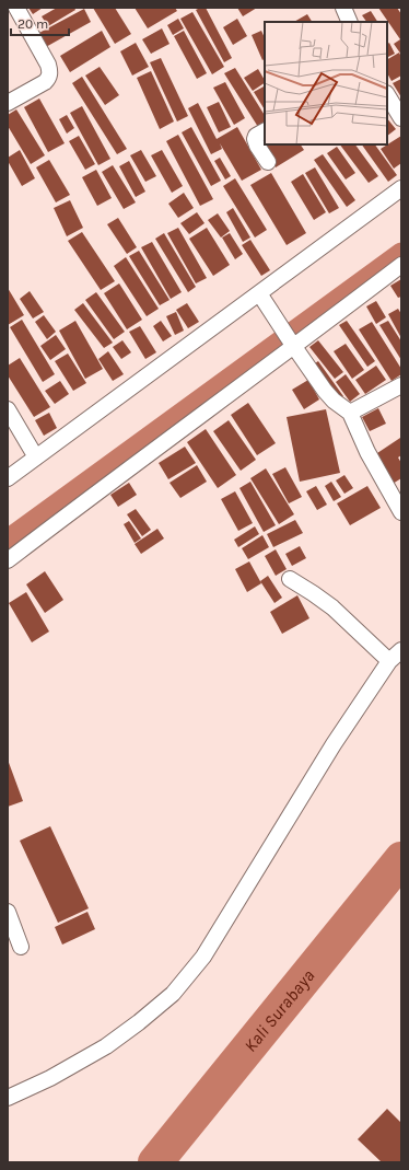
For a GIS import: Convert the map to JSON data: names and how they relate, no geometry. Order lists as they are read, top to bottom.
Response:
{
  "water": ["Kali Surabaya"],
  "scale_bar": "20 m"
}
